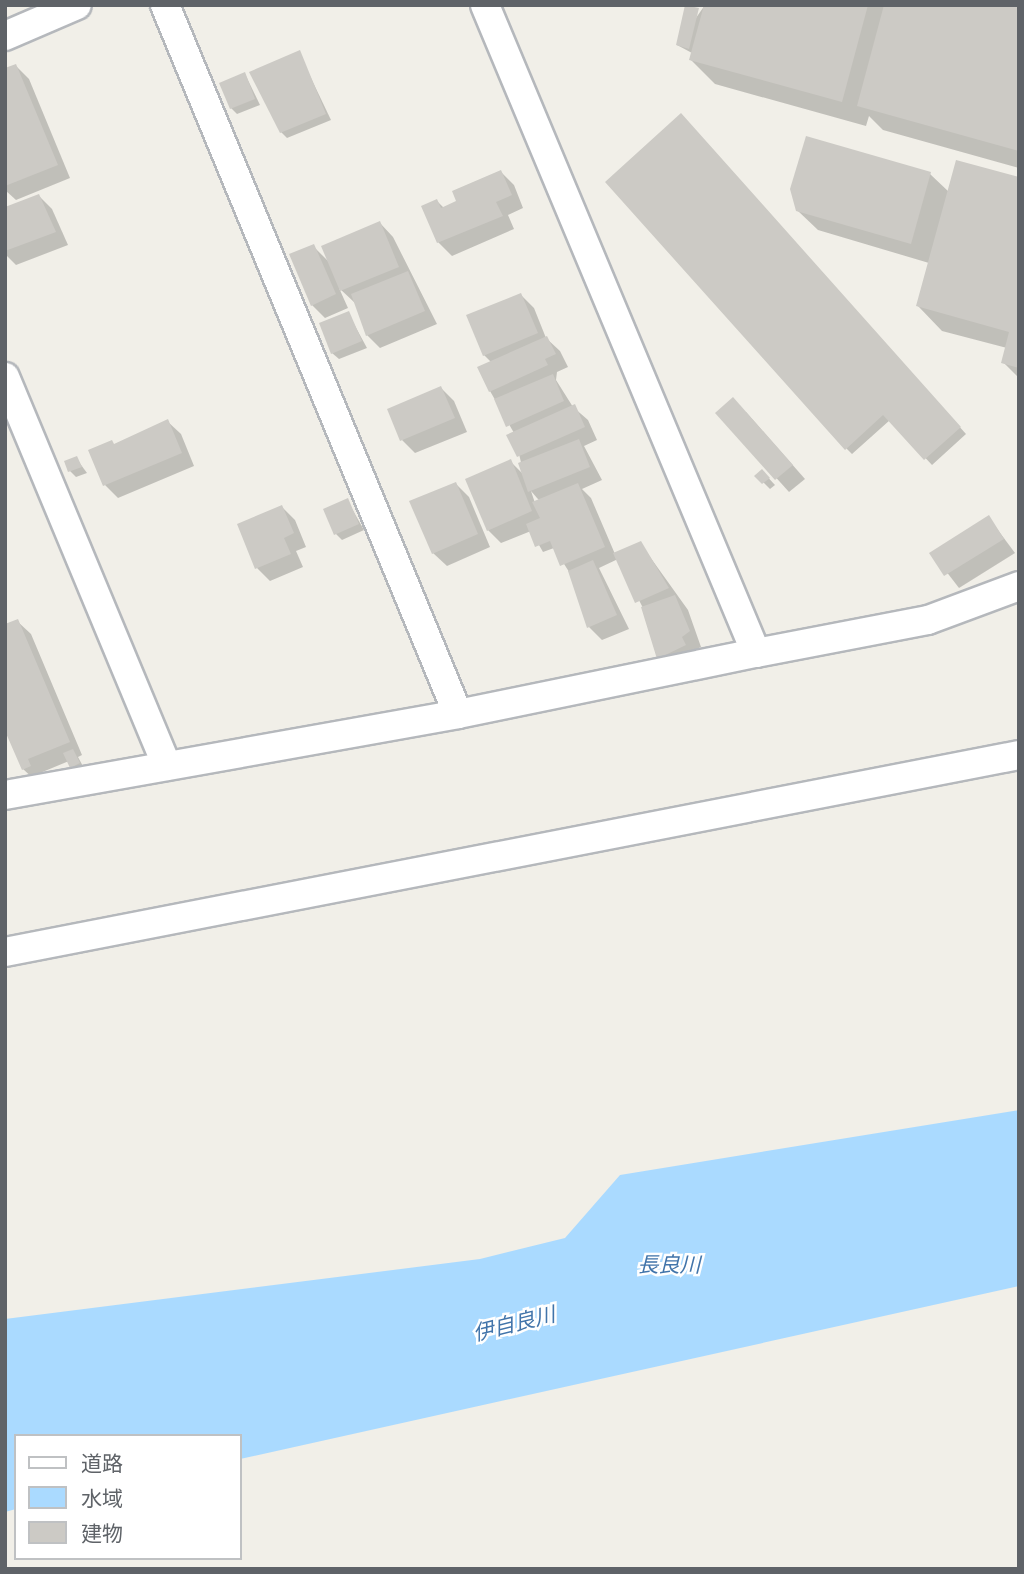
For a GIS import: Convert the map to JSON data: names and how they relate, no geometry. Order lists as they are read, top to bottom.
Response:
{
  "water": ["長良川", "伊自良川"],
  "legend": ["道路", "水域", "建物"]
}
